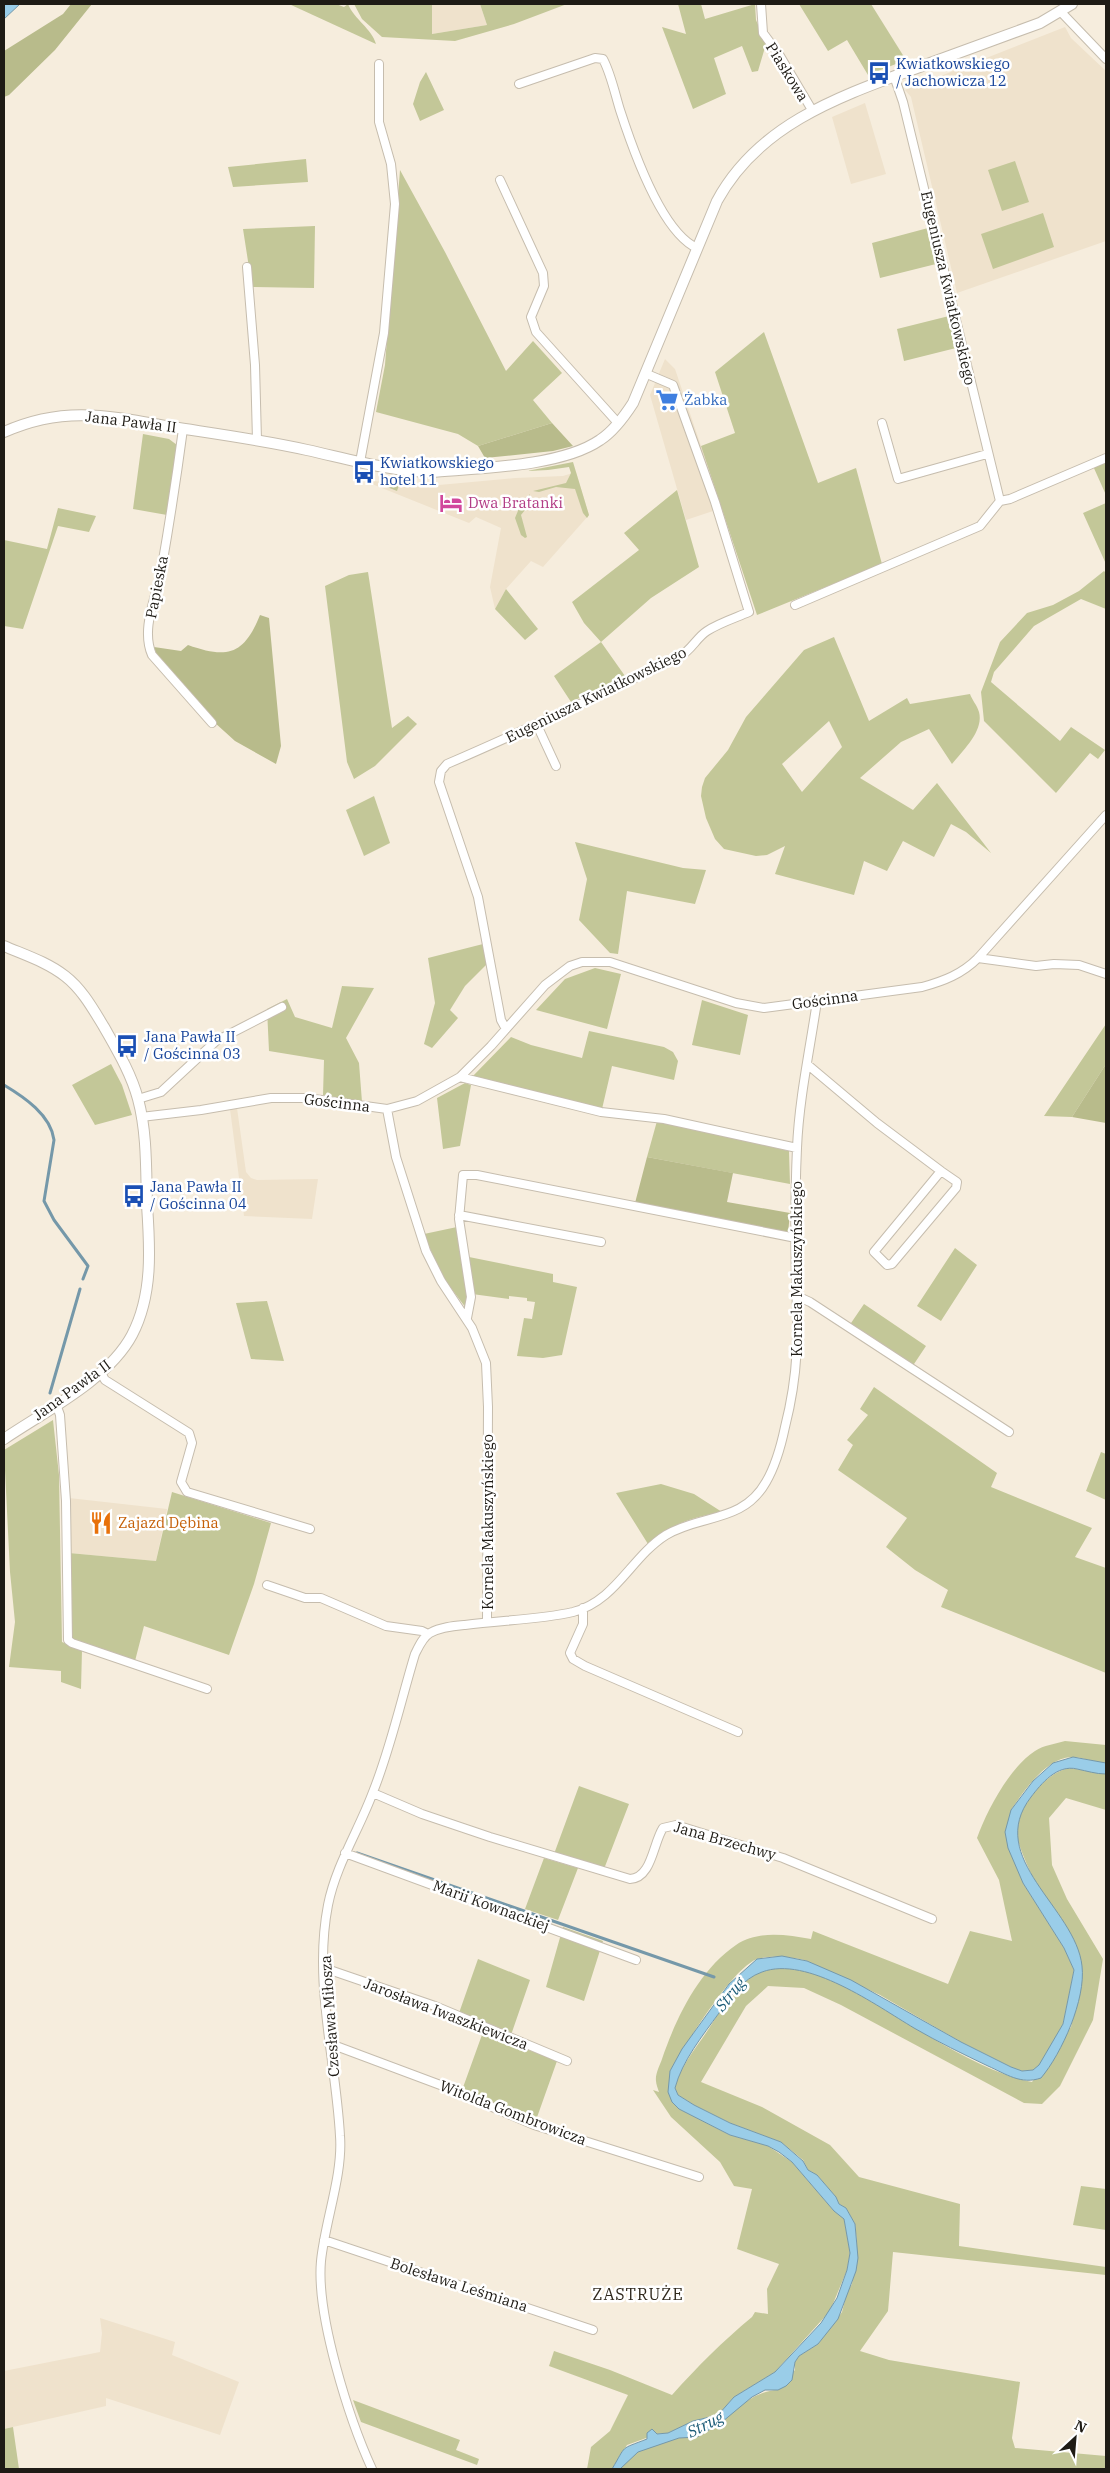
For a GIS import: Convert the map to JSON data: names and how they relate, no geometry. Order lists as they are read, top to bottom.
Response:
{
  "streets": {
    "street": [
      "Piaskowa",
      "Eugeniusza Kwiatkowskiego",
      "Jana Pawła II",
      "Papieska",
      "Gościnna",
      "Kornela Makuszyńskiego",
      "Jana Brzechwy",
      "Marii Kownackiej",
      "Jarosława Iwaszkiewicza",
      "Czesława Miłosza",
      "Witolda Gombrowicza",
      "Bolesława Leśmiana"
    ]
  },
  "crossings": [
    ["Eugeniusza Kwiatkowskiego", "Gościnna"],
    ["Jana Pawła II", "Papieska"],
    ["Jana Pawła II", "Gościnna"],
    ["Gościnna", "Kornela Makuszyńskiego"],
    ["Jana Brzechwy", "Czesława Miłosza"],
    ["Marii Kownackiej", "Czesława Miłosza"],
    ["Jarosława Iwaszkiewicza", "Czesława Miłosza"],
    ["Czesława Miłosza", "Witolda Gombrowicza"],
    ["Czesława Miłosza", "Bolesława Leśmiana"]
  ],
  "districts": ["ZASTRUŻE"],
  "water": ["Strug"],
  "places": {
    "bus stop": [
      "Kwiatkowskiego / Jachowicza 12",
      "Kwiatkowskiego hotel 11",
      "Jana Pawła II / Gościnna 03",
      "Jana Pawła II / Gościnna 04"
    ],
    "supermarket": ["Żabka"],
    "hotel": ["Dwa Bratanki"],
    "restaurant": ["Zajazd Dębina"]
  },
  "north": "top right"
}
